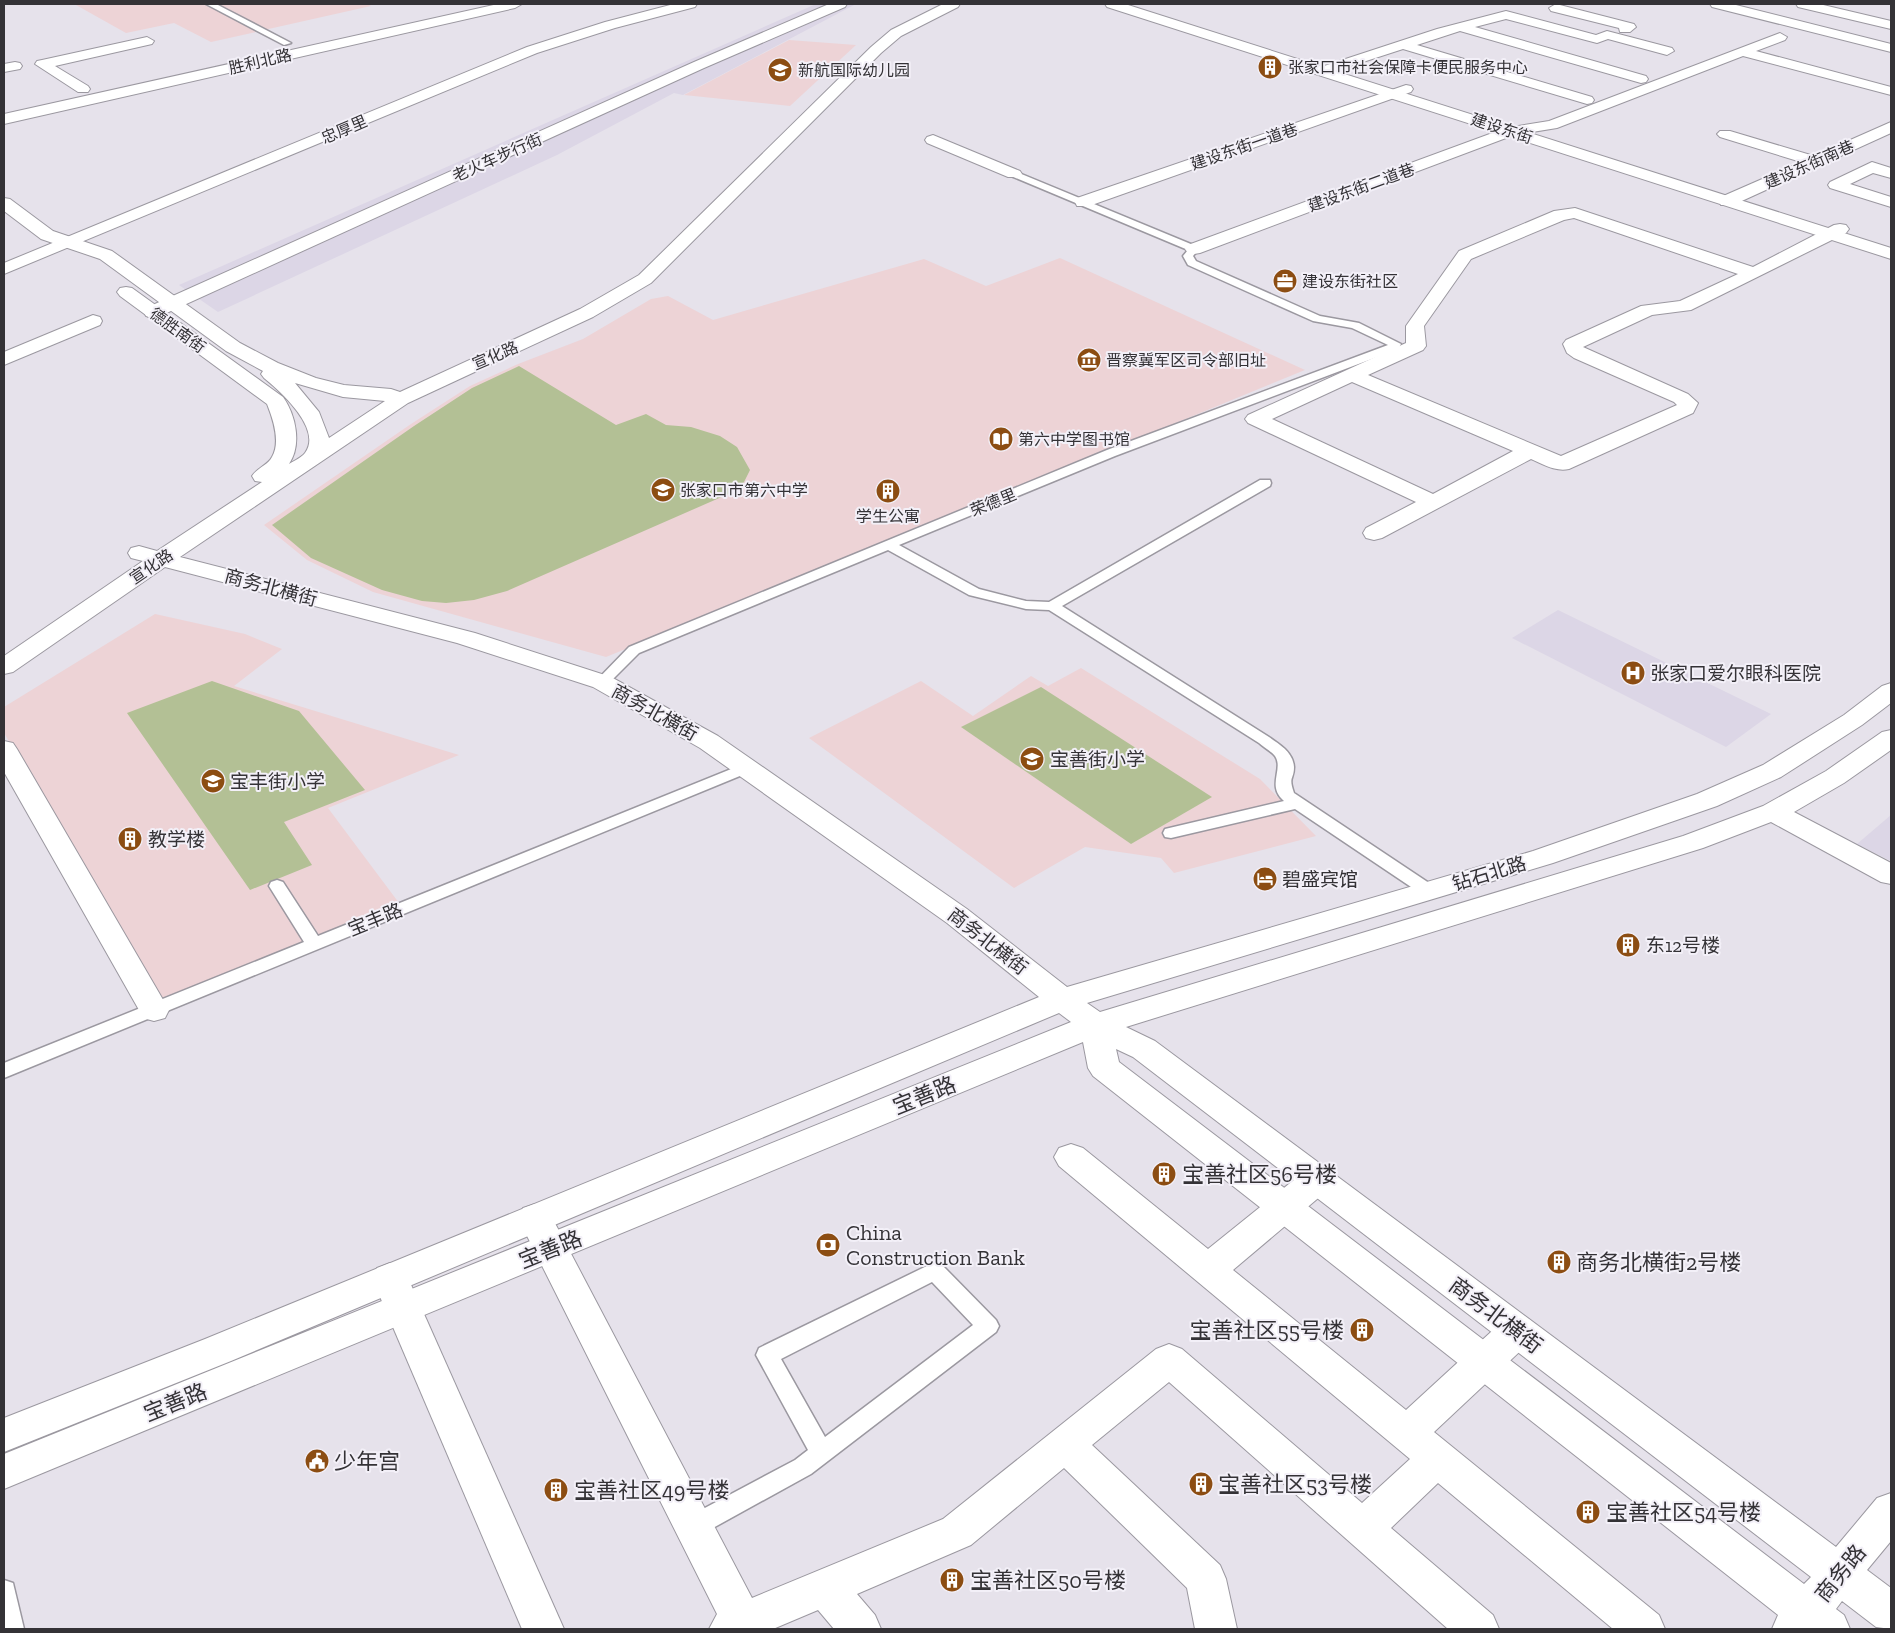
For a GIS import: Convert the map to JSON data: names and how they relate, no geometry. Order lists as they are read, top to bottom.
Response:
{
  "streets": {
    "main road": [
      "胜利北路",
      "建设东街",
      "忠厚里",
      "建设东街一道巷",
      "老火车步行街",
      "建设东街南巷",
      "建设东街二道巷",
      "德胜南街",
      "宣化路",
      "商务北横街",
      "钻石北路",
      "宝善路",
      "商务路"
    ],
    "lane": ["荣德里", "宝丰路"]
  },
  "crossings": [
    ["建设东街", "建设东街一道巷"],
    ["建设东街", "建设东街南巷"],
    ["建设东街", "建设东街二道巷"],
    ["忠厚里", "德胜南街"],
    ["老火车步行街", "德胜南街"],
    ["建设东街二道巷", "荣德里"],
    ["德胜南街", "宣化路"],
    ["宣化路", "商务北横街"],
    ["荣德里", "商务北横街"],
    ["商务北横街", "钻石北路"],
    ["商务北横街", "宝丰路"],
    ["商务北横街", "宝善路"],
    ["商务北横街", "商务路"],
    ["钻石北路", "宝善路"]
  ],
  "places": {
    "building": [
      "张家口市社会保障卡便民服务中心",
      "学生公寓",
      "教学楼",
      "东12号楼",
      "宝善社区56号楼",
      "商务北横街2号楼",
      "宝善社区55号楼",
      "宝善社区53号楼",
      "宝善社区49号楼",
      "宝善社区54号楼",
      "宝善社区50号楼"
    ],
    "school or university": [
      "新航国际幼儿园",
      "张家口市第六中学",
      "宝善街小学",
      "宝丰街小学"
    ],
    "office": ["建设东街社区"],
    "museum": ["晋察冀军区司令部旧址"],
    "library": ["第六中学图书馆"],
    "hospital": ["张家口爱尔眼科医院"],
    "hotel": ["碧盛宾馆"],
    "bank": ["China Construction Bank"],
    "public building": ["少年宫"]
  }
}
